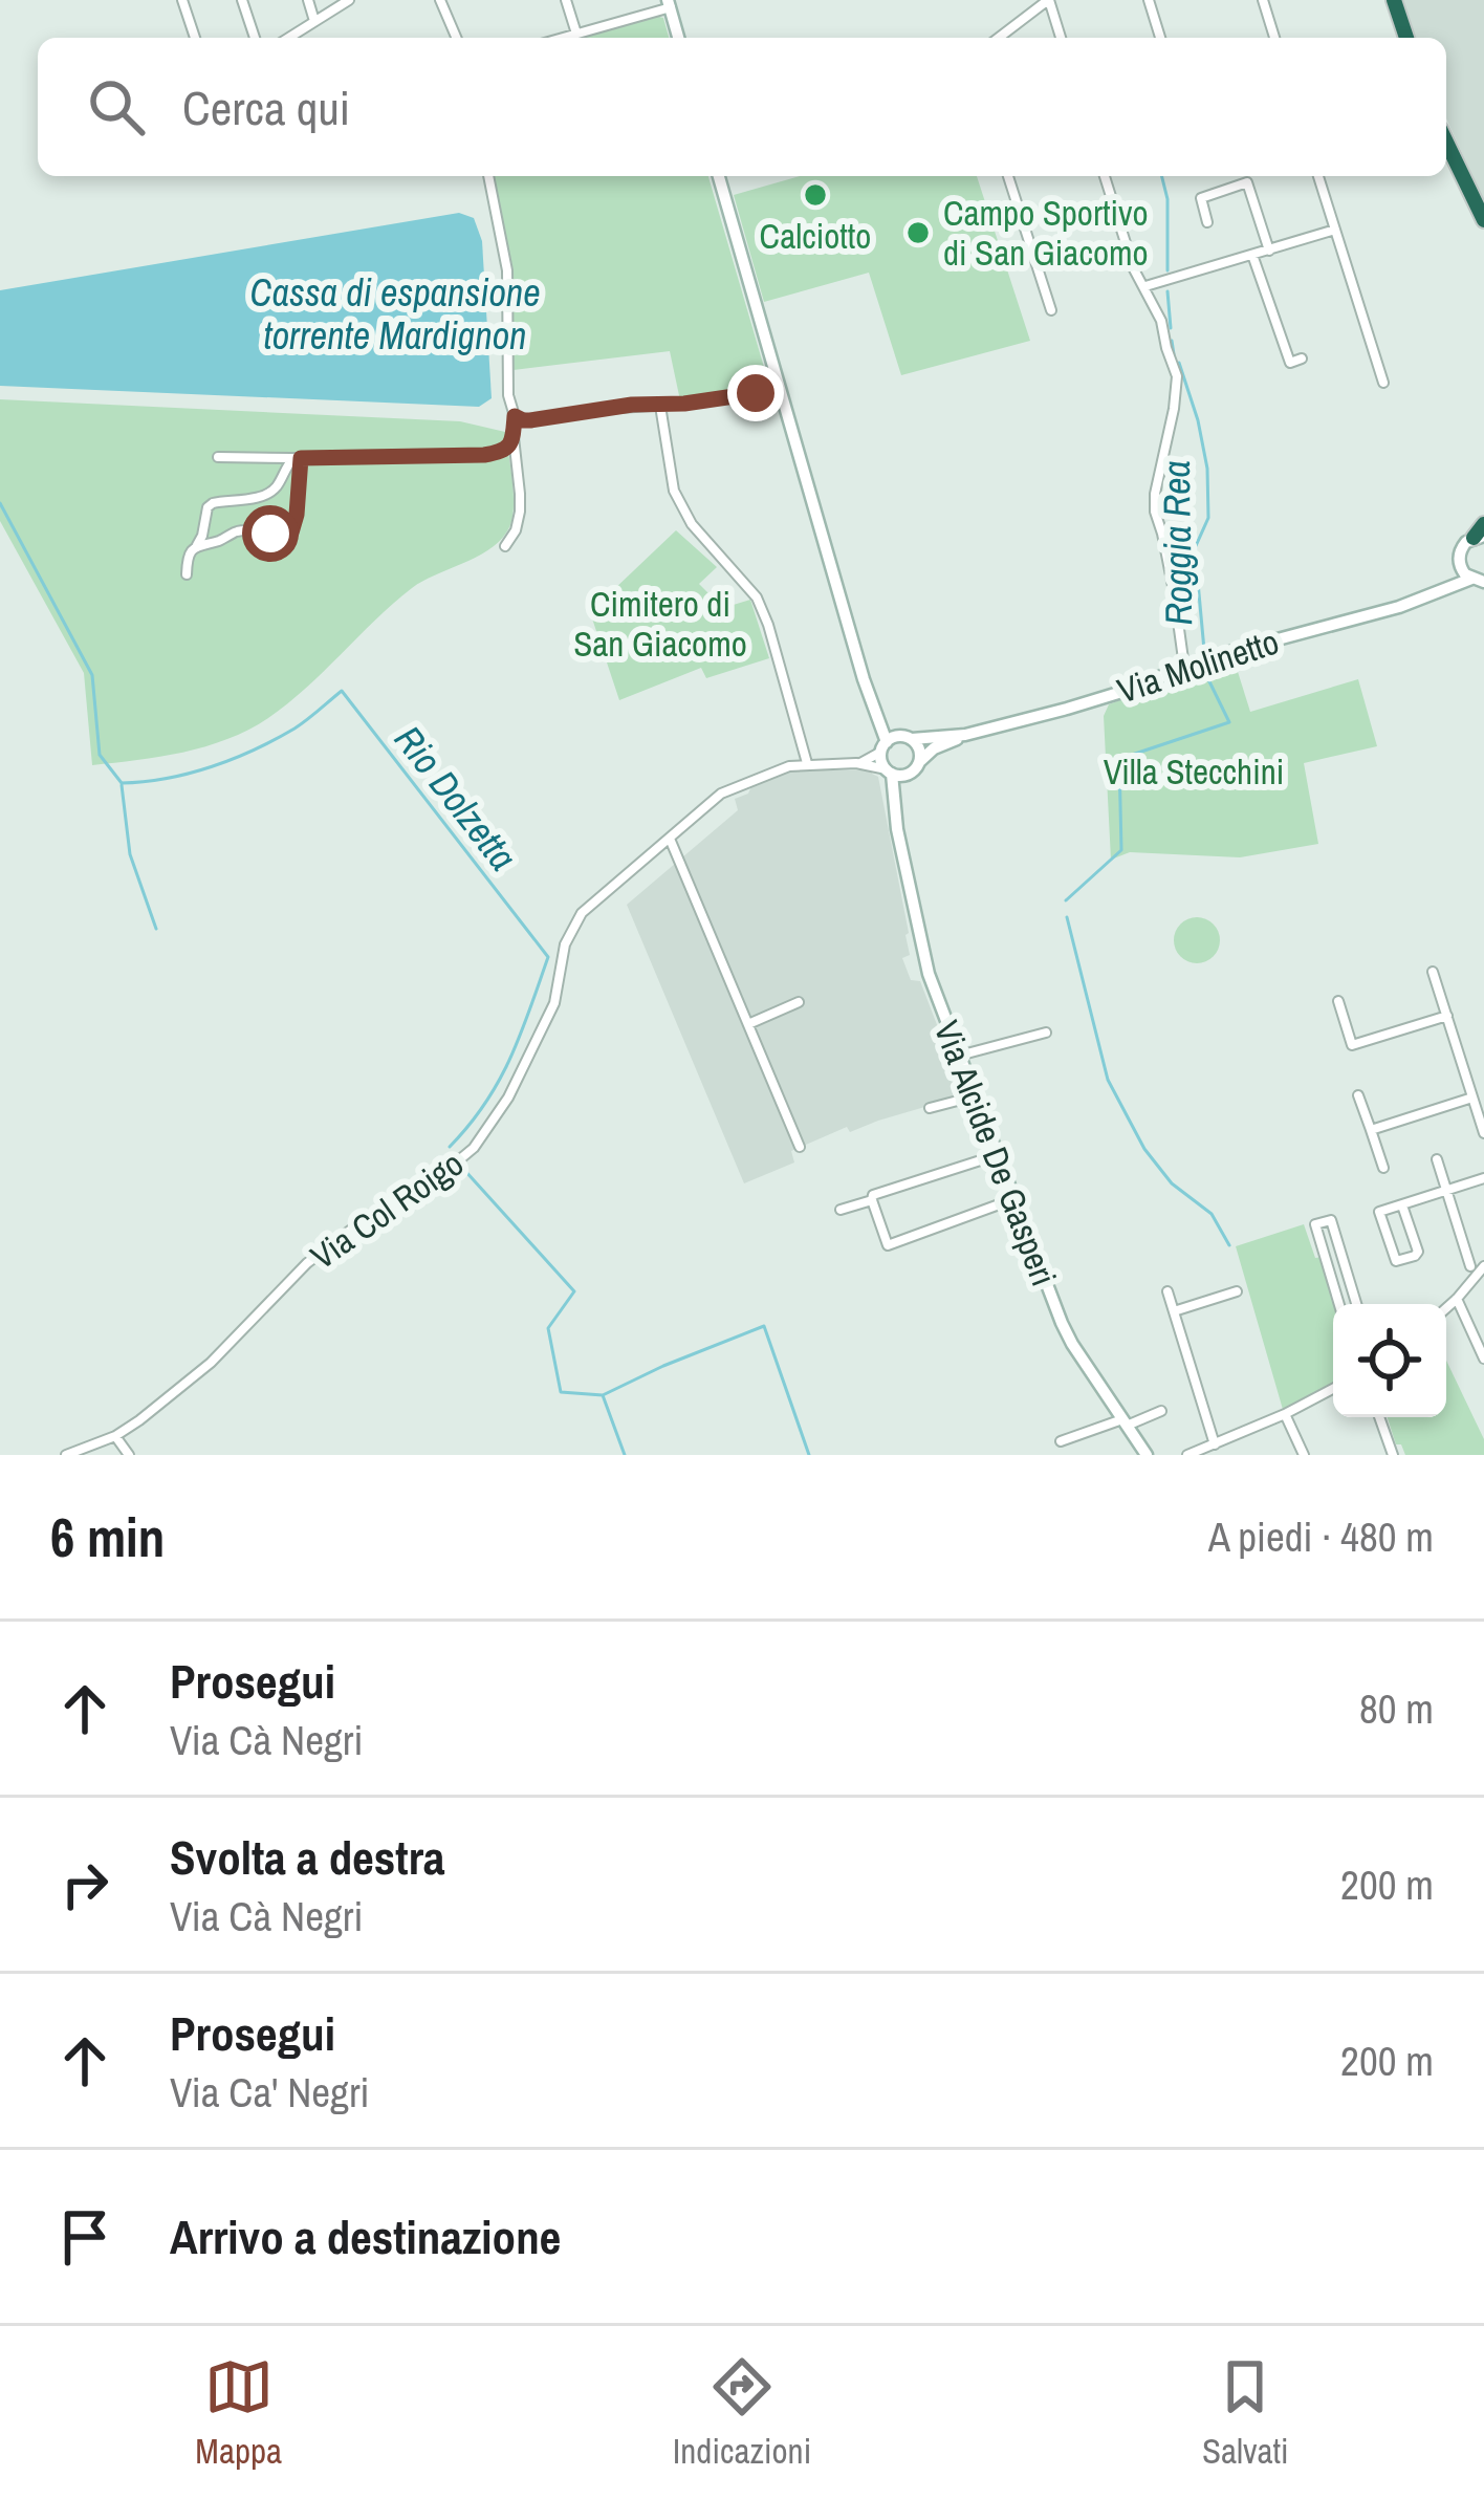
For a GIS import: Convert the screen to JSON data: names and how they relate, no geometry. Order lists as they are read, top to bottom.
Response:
{
  "streets": {
    "main road": ["Via Molinetto", "Via Alcide De Gasperi"],
    "street": ["Via Col Roigo"]
  },
  "crossings": [
    ["Via Molinetto", "Via Alcide De Gasperi"],
    ["Via Molinetto", "Via Col Roigo"],
    ["Via Alcide De Gasperi", "Via Col Roigo"]
  ],
  "water": ["Cassa di espansione torrente Mardignon", "Roggia Rea", "Rio Dolzetta"],
  "parks": ["Cimitero di San Giacomo", "Villa Stecchini"],
  "places": ["Calciotto", "Campo Sportivo di San Giacomo"],
  "page": {
    "search": "Cerca qui",
    "heading": ["6 min", "A piedi · 480 m"],
    "list": [
      ["Prosegui", "Via Cà Negri", "80 m"],
      ["Svolta a destra", "Via Cà Negri", "200 m"],
      ["Prosegui", "Via Ca' Negri", "200 m"],
      "Arrivo a destinazione"
    ],
    "nav": ["Mappa", "Indicazioni", "Salvati"]
  }
}
